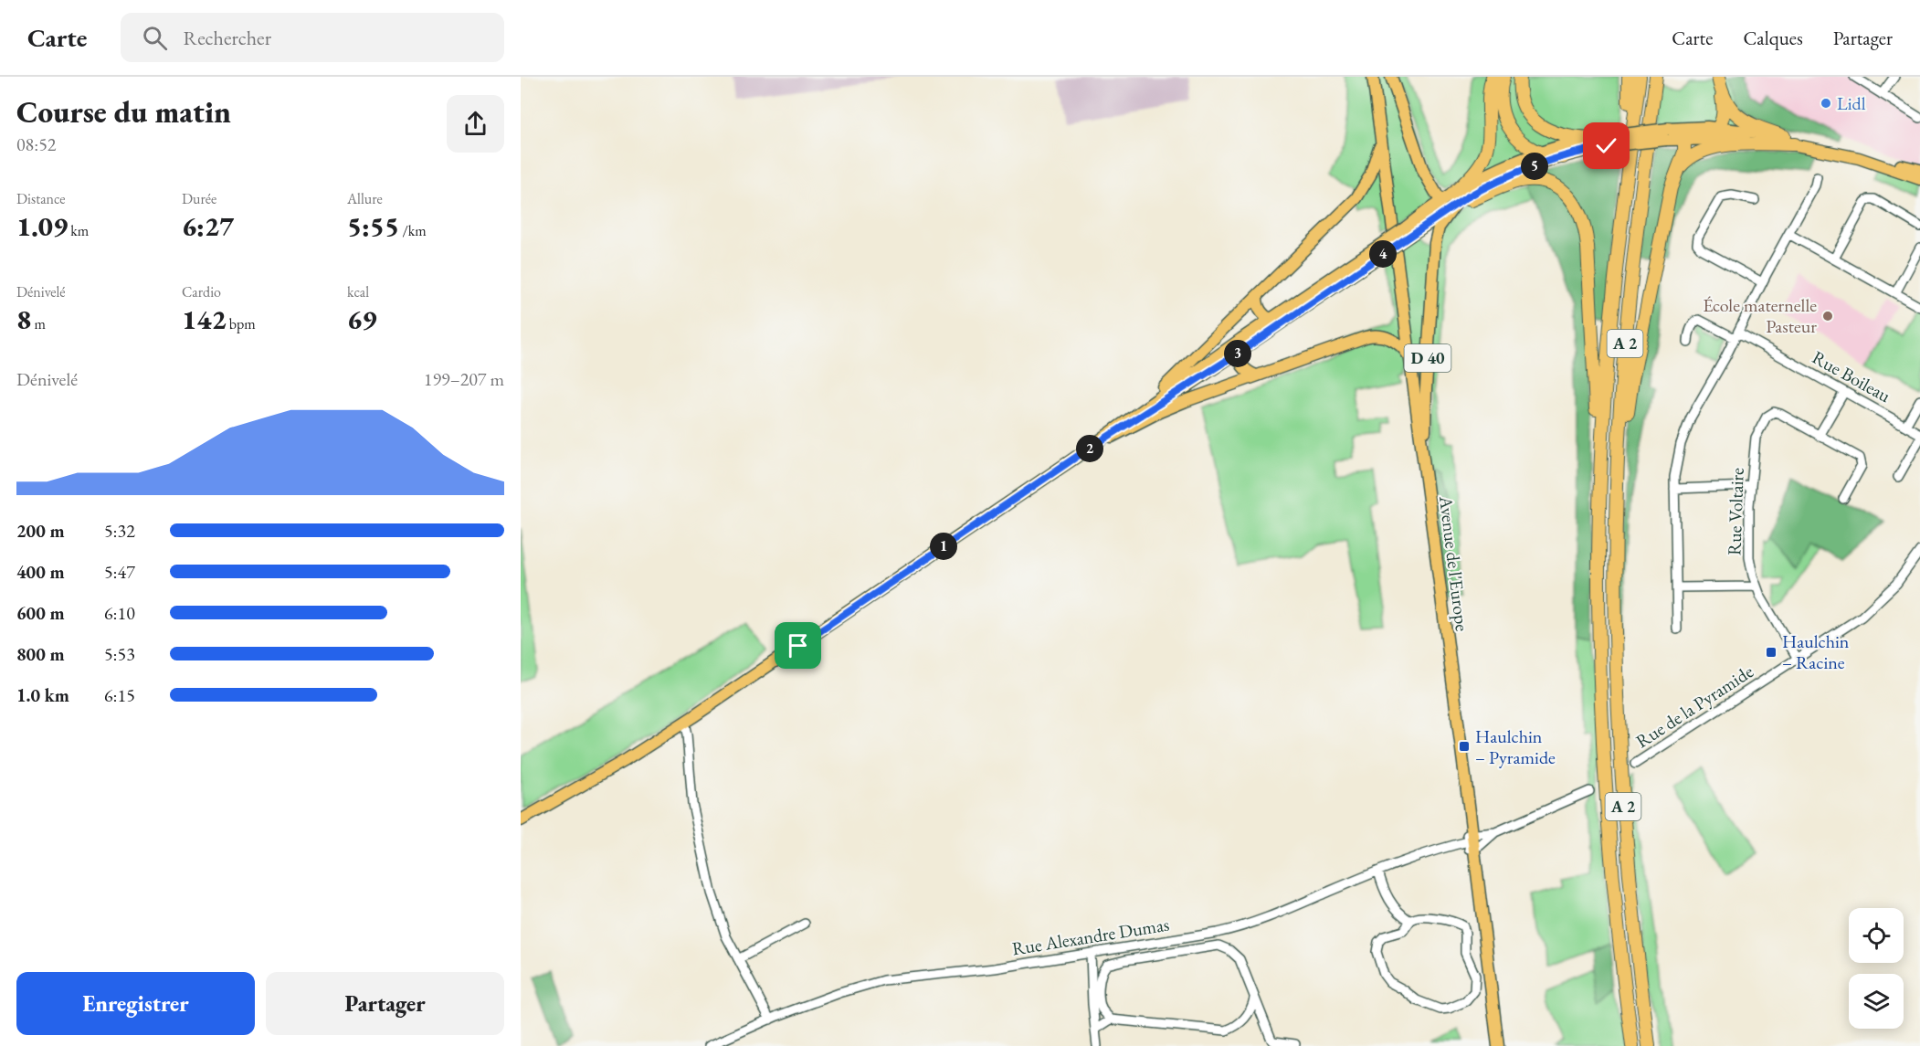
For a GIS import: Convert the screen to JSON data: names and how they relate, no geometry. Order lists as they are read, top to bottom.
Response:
{
  "streets": {
    "highway": ["A 2"],
    "main road": ["D 40", "Avenue de l'Europe"],
    "street": [
      "Rue Boileau",
      "Rue Voltaire",
      "Rue de la Pyramide",
      "Rue Alexandre Dumas"
    ]
  },
  "crossings": [
    ["D 40", "Avenue de l'Europe"],
    ["Rue Voltaire", "Rue de la Pyramide"],
    ["Avenue de l'Europe", "Rue Alexandre Dumas"]
  ],
  "places": {
    "other": ["Lidl", "École maternelle Pasteur"],
    "transit": ["Haulchin – Racine", "Haulchin – Pyramide"]
  },
  "page": {
    "header": "Carte",
    "search": "Rechercher",
    "nav": ["Carte", "Calques", "Partager"],
    "heading": ["Course du matin", "08:52"],
    "pins": [
      "5",
      "4",
      "3",
      "2",
      "1"
    ],
    "stats": [
      ["Distance", "1.09 km"],
      ["Durée", "6:27"],
      ["Allure", "5:55 /km"],
      ["Dénivelé", "8 m"],
      ["Cardio", "142 bpm"],
      ["kcal", "69"]
    ],
    "chart": ["Dénivelé", "199–207 m"],
    "list": [
      {
        "name": "200 m",
        "note": "5:32"
      },
      {
        "name": "400 m",
        "note": "5:47"
      },
      {
        "name": "600 m",
        "note": "6:10"
      },
      {
        "name": "800 m",
        "note": "5:53"
      },
      {
        "name": "1.0 km",
        "note": "6:15"
      }
    ],
    "buttons": ["Enregistrer", "Partager"]
  }
}
